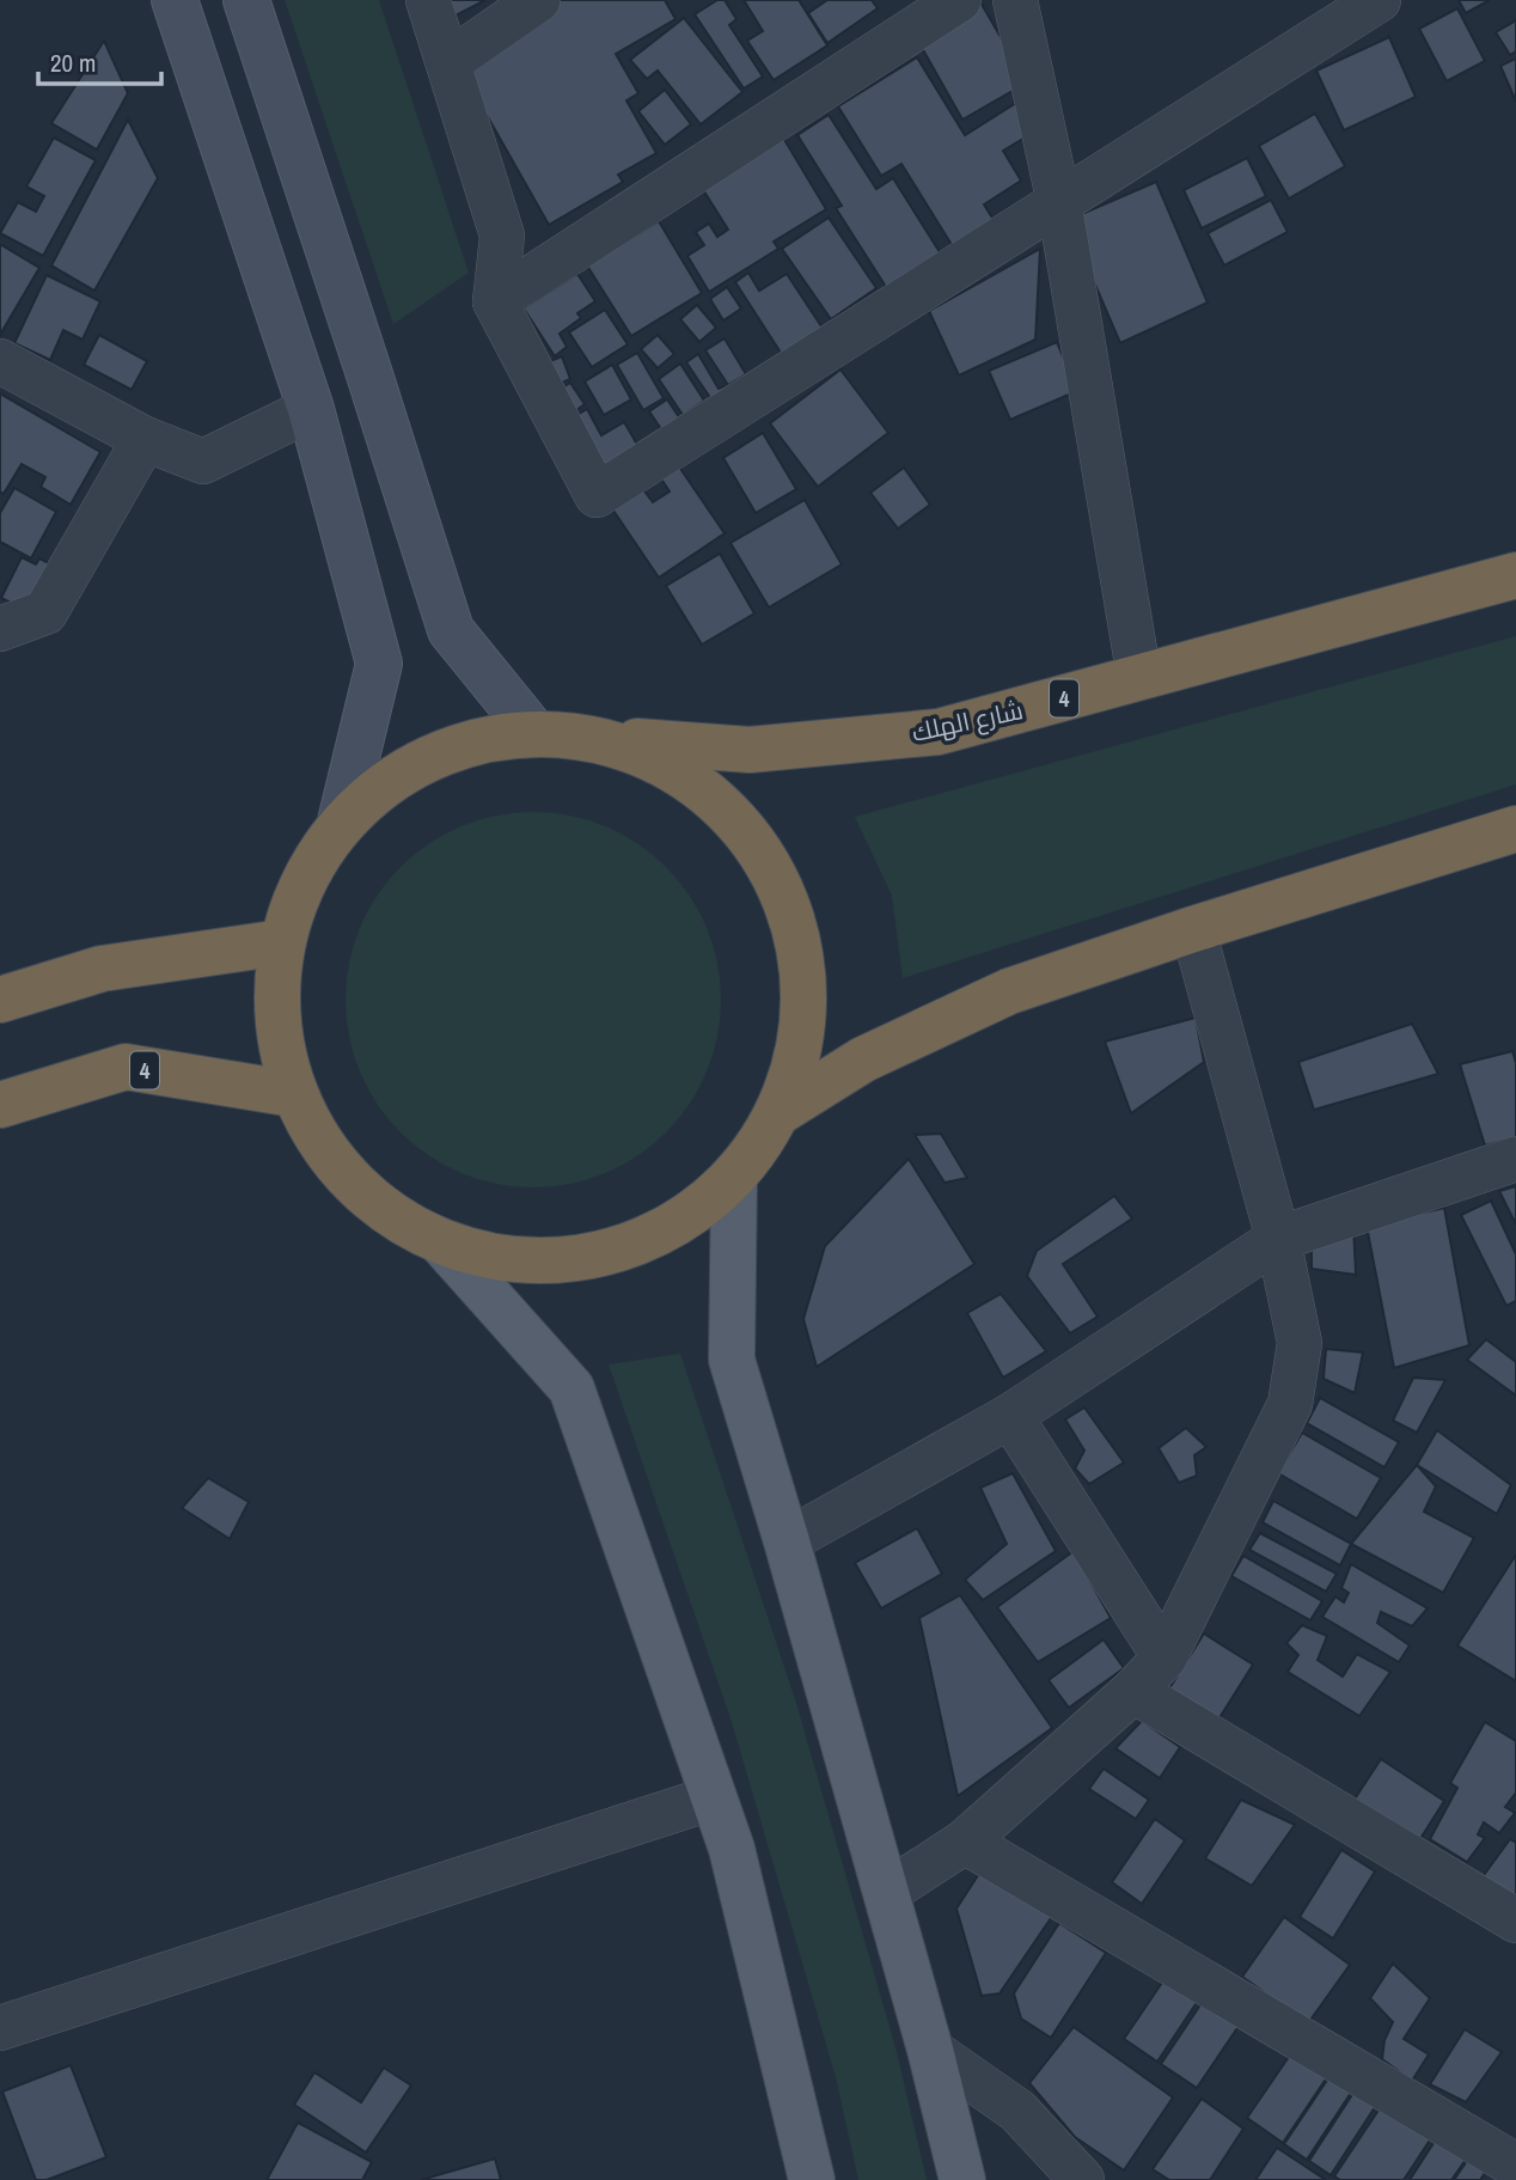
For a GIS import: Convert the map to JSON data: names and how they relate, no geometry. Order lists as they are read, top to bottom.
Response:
{
  "streets": {
    "highway": ["4", "شارع الهلك"]
  },
  "scale_bar": "20 m"
}
